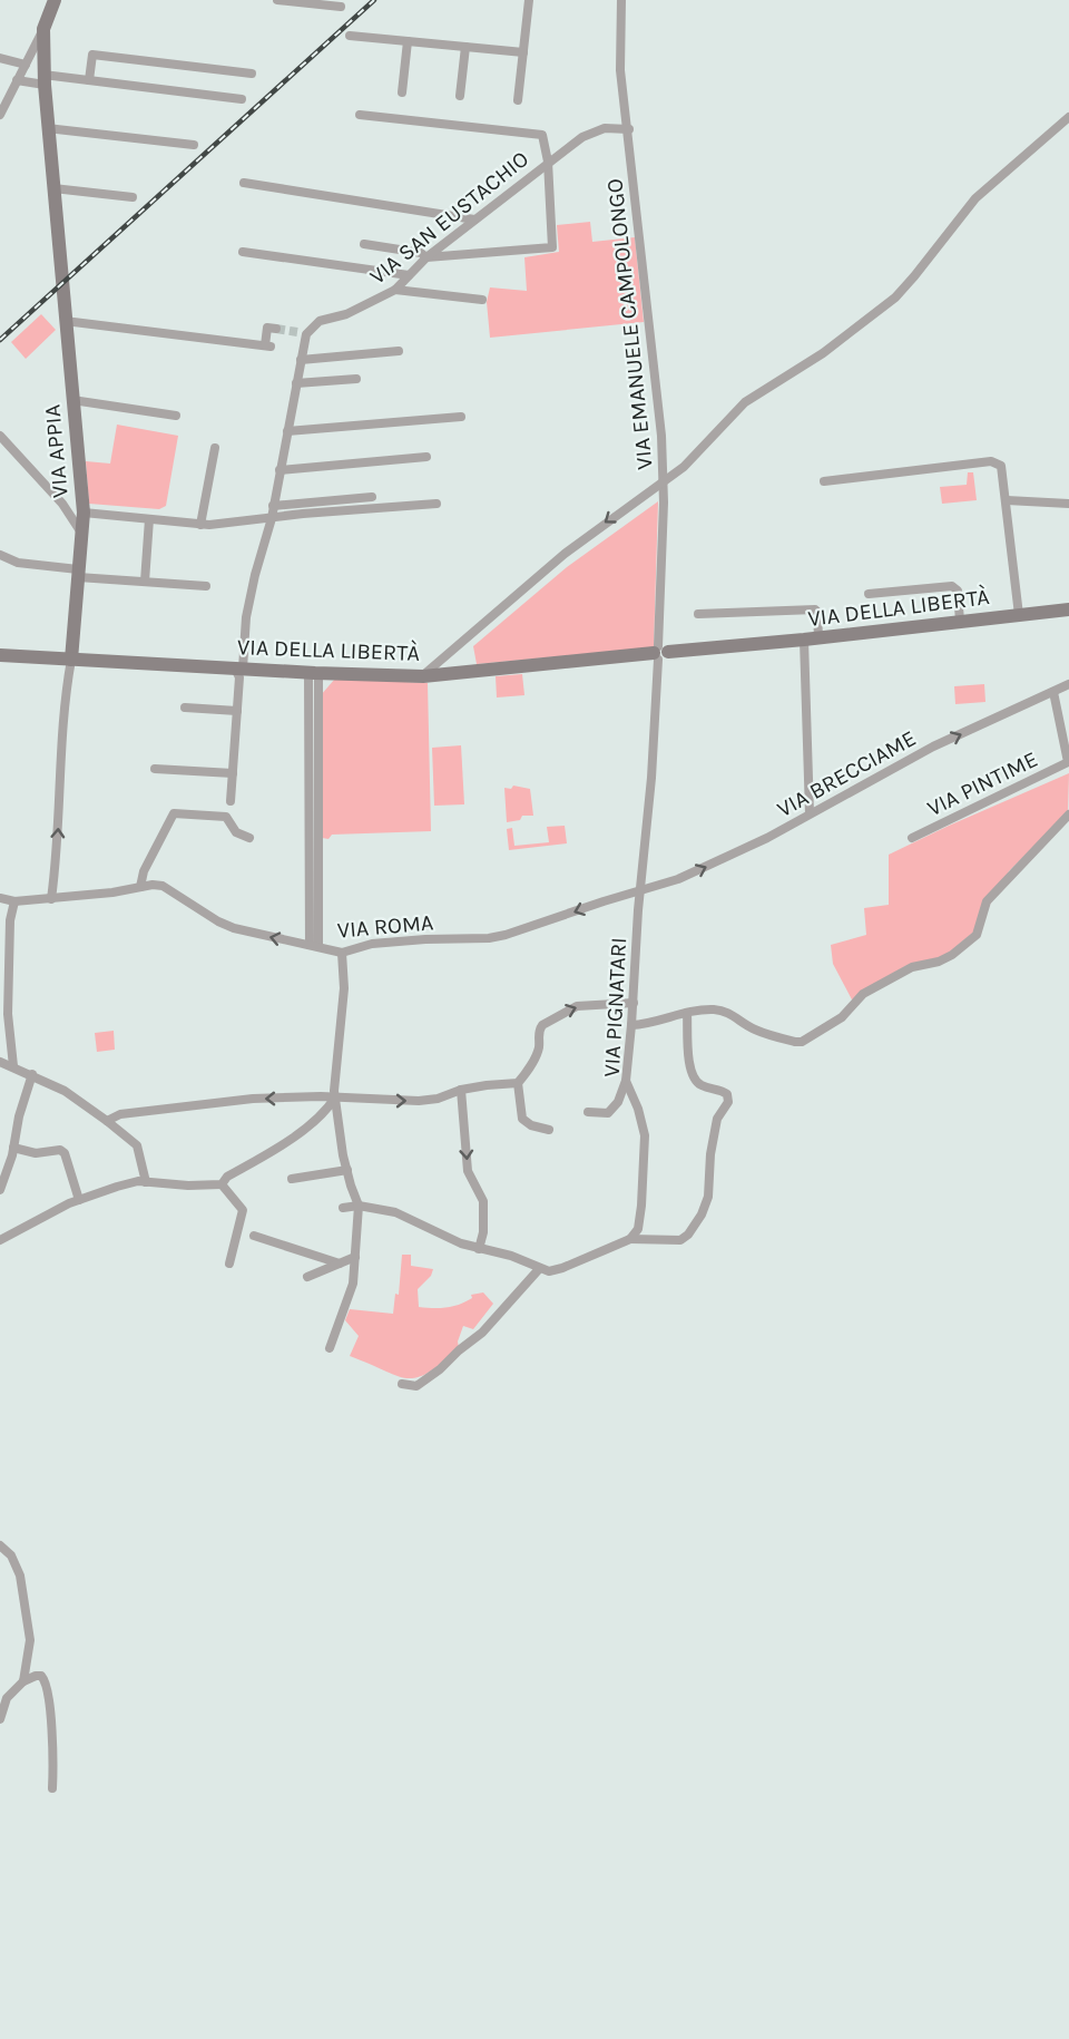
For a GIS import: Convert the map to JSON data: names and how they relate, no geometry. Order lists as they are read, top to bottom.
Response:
{
  "streets": {
    "main road": ["VIA APPIA", "VIA DELLA LIBERTÀ"],
    "street": [
      "VIA SAN EUSTACHIO",
      "VIA EMANUELE CAMPOLONGO",
      "VIA BRECCIAME",
      "VIA PINTIME",
      "VIA ROMA",
      "VIA PIGNATARI"
    ]
  },
  "crossings": [
    ["VIA SAN EUSTACHIO", "VIA EMANUELE CAMPOLONGO"],
    ["VIA EMANUELE CAMPOLONGO", "VIA DELLA LIBERTÀ"],
    ["VIA EMANUELE CAMPOLONGO", "VIA BRECCIAME"],
    ["VIA EMANUELE CAMPOLONGO", "VIA ROMA"],
    ["VIA EMANUELE CAMPOLONGO", "VIA PIGNATARI"],
    ["VIA APPIA", "VIA DELLA LIBERTÀ"],
    ["VIA APPIA", "VIA ROMA"],
    ["VIA BRECCIAME", "VIA PINTIME"],
    ["VIA BRECCIAME", "VIA ROMA"],
    ["VIA BRECCIAME", "VIA PIGNATARI"],
    ["VIA ROMA", "VIA PIGNATARI"]
  ],
  "one_way": ["VIA BRECCIAME", "VIA ROMA"]
}
